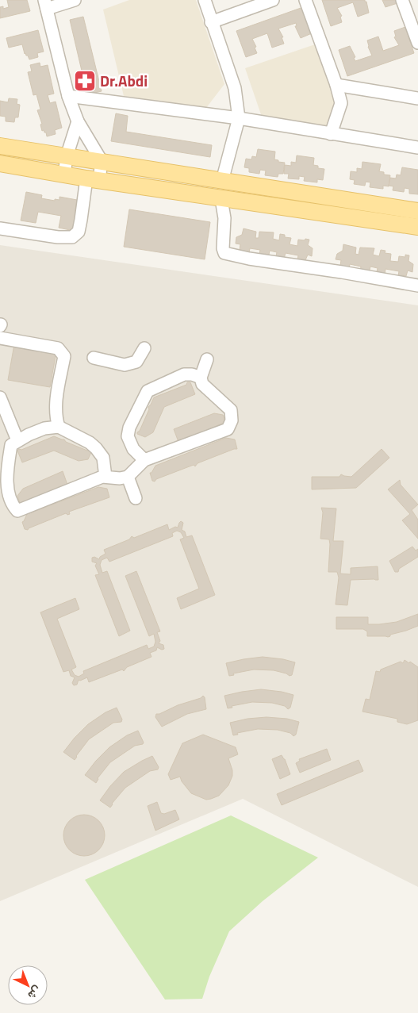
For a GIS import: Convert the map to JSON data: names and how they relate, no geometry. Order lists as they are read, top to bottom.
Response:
{
  "places": {
    "pharmacy": ["Dr.Abdi"]
  },
  "north": "bottom right"
}
